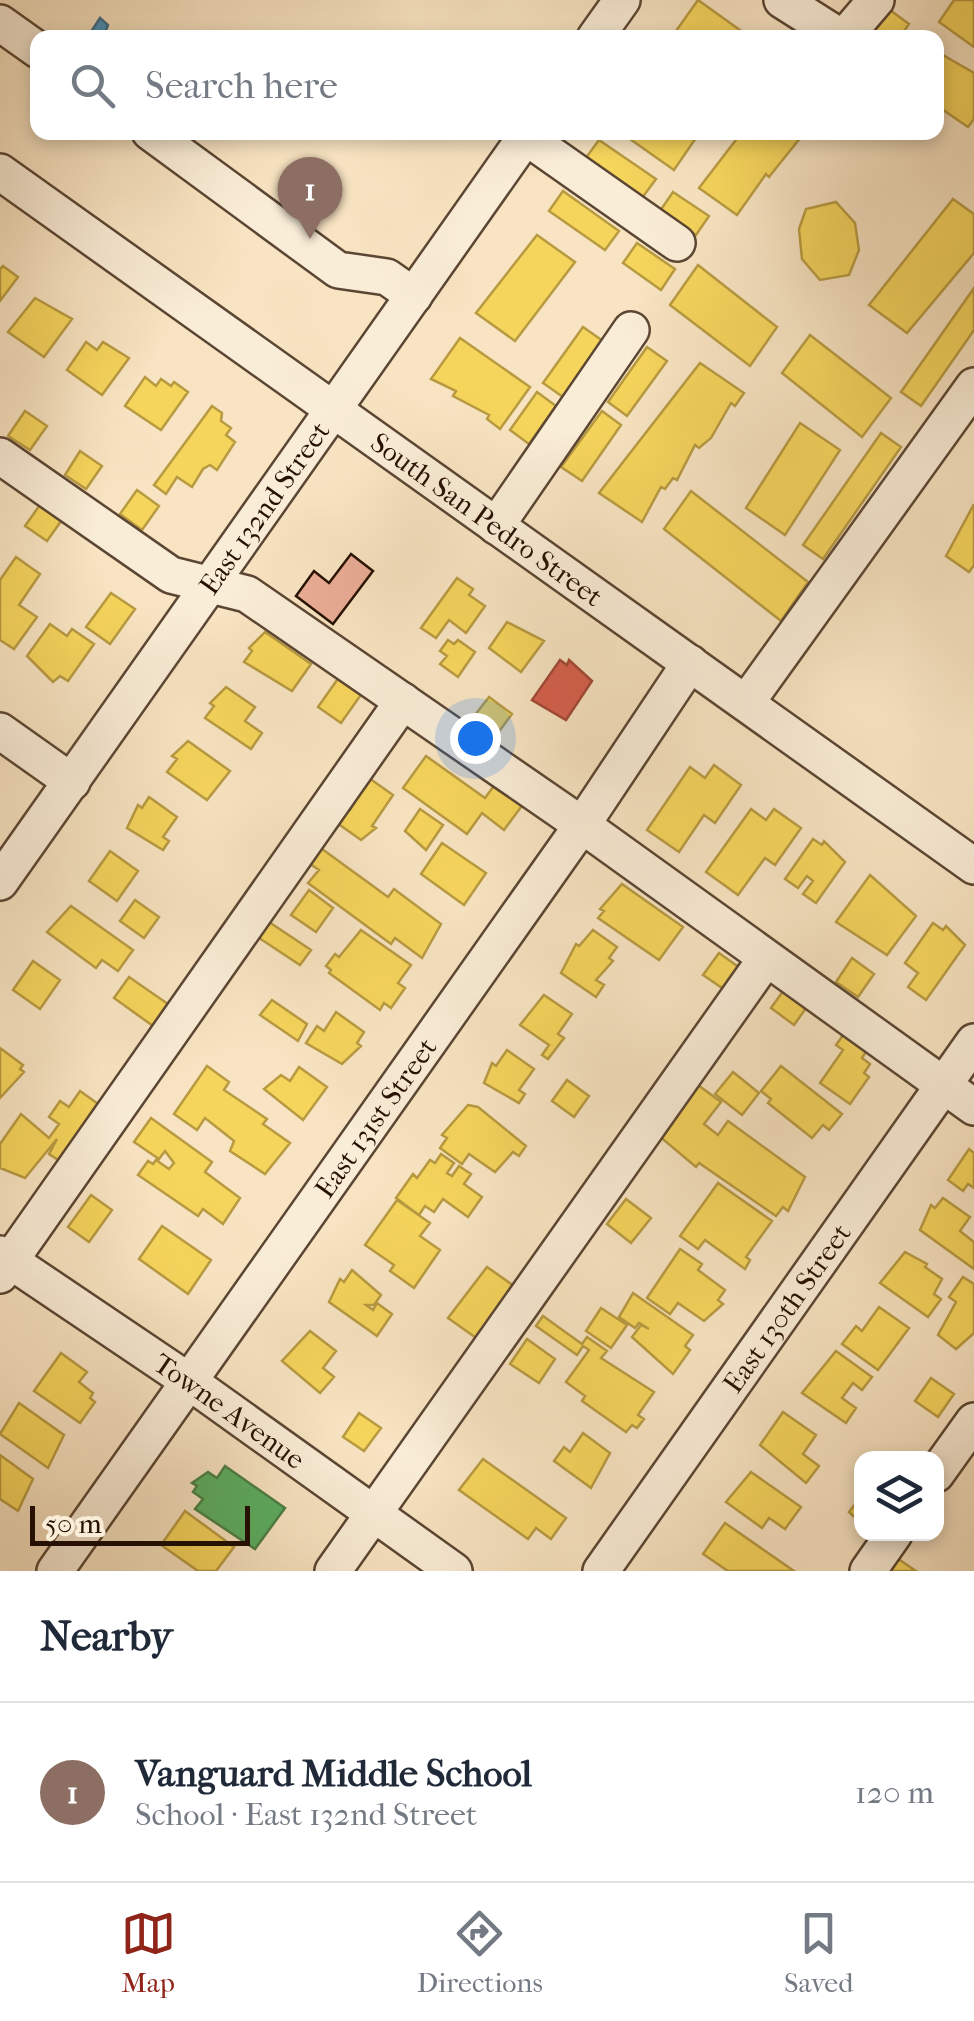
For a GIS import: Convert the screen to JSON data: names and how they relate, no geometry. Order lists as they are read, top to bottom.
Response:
{
  "streets": {
    "street": [
      "East 132nd Street",
      "South San Pedro Street",
      "East 131st Street",
      "East 130th Street",
      "Towne Avenue"
    ]
  },
  "crossings": [
    ["East 132nd Street", "South San Pedro Street"],
    ["South San Pedro Street", "East 131st Street"],
    ["East 131st Street", "Towne Avenue"]
  ],
  "scale_bar": "50 m",
  "page": {
    "search": "Search here",
    "pins": "1",
    "scale": "50 m",
    "heading": "Nearby",
    "list": [
      {
        "mark": "1",
        "name": "Vanguard Middle School",
        "note": "School · East 132nd Street",
        "value": "120 m"
      }
    ],
    "nav": ["Map", "Directions", "Saved"]
  }
}
